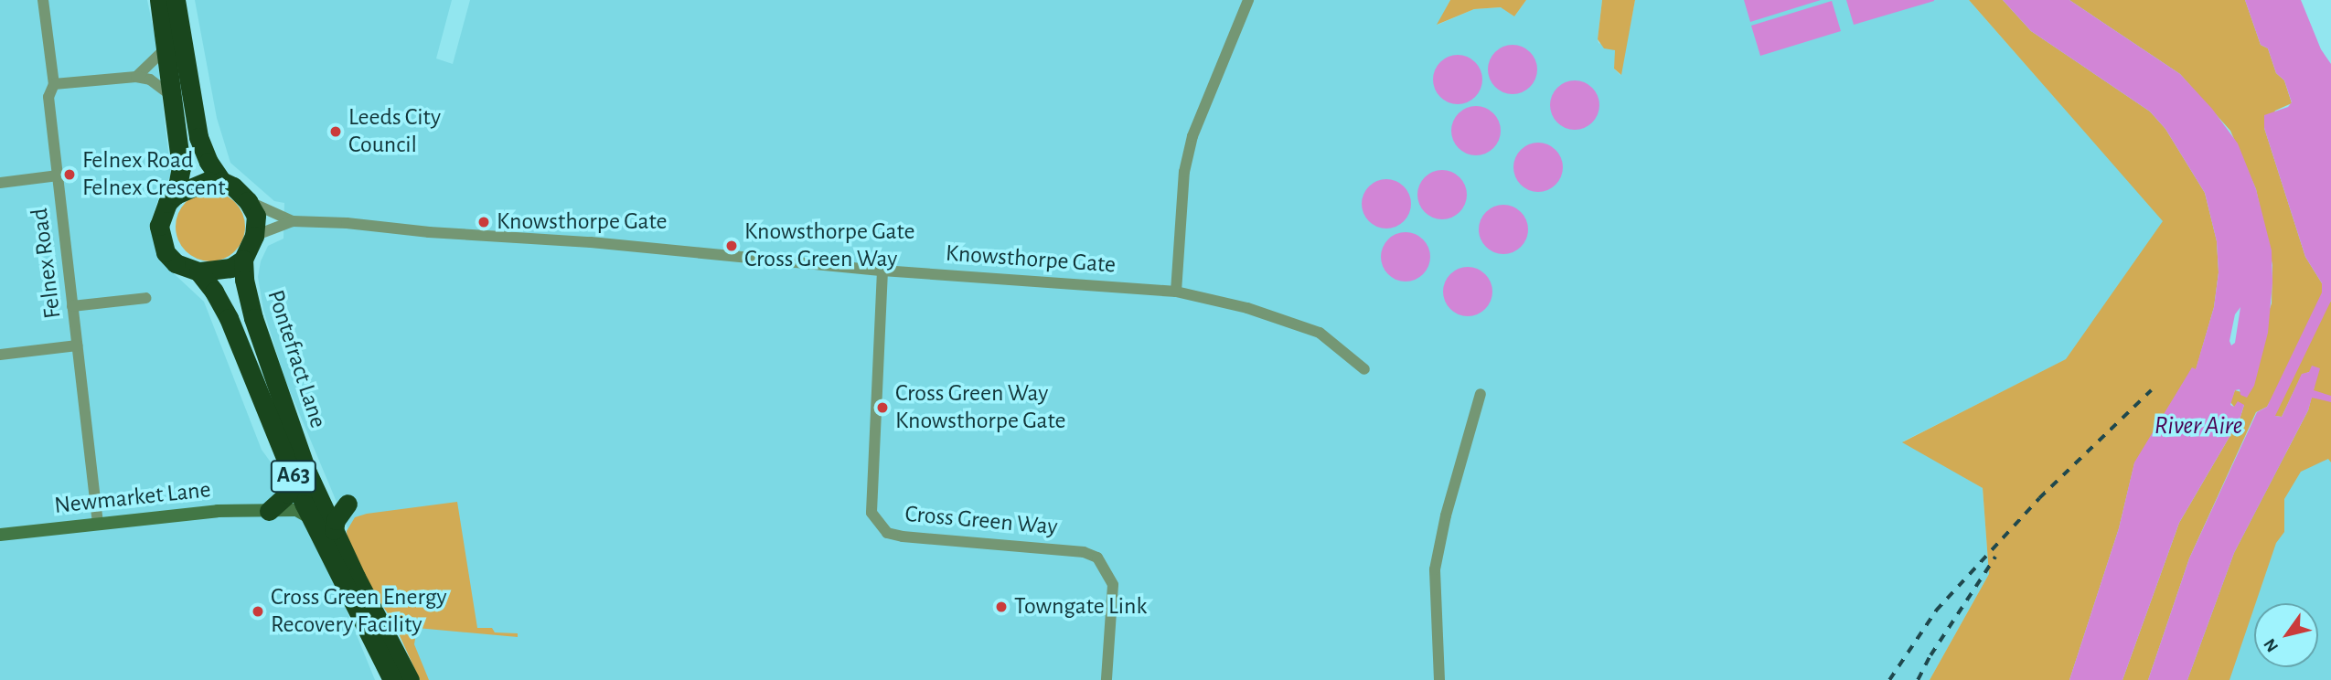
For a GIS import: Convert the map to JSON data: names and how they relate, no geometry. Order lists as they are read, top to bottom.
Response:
{
  "streets": {
    "highway": ["Pontefract Lane", "A63"],
    "street": [
      "Knowsthorpe Gate",
      "Felnex Road",
      "Newmarket Lane",
      "Cross Green Way"
    ]
  },
  "crossings": [
    ["Knowsthorpe Gate", "Pontefract Lane"],
    ["Knowsthorpe Gate", "A63"],
    ["Knowsthorpe Gate", "Cross Green Way"],
    ["Felnex Road", "Newmarket Lane"],
    ["Pontefract Lane", "A63"],
    ["Pontefract Lane", "Newmarket Lane"]
  ],
  "water": ["River Aire"],
  "places": [
    "Leeds City Council",
    "Felnex Road Felnex Crescent",
    "Knowsthorpe Gate",
    "Knowsthorpe Gate Cross Green Way",
    "Cross Green Way Knowsthorpe Gate",
    "Towngate Link",
    "Cross Green Energy Recovery Facility"
  ],
  "north": "bottom left"
}
